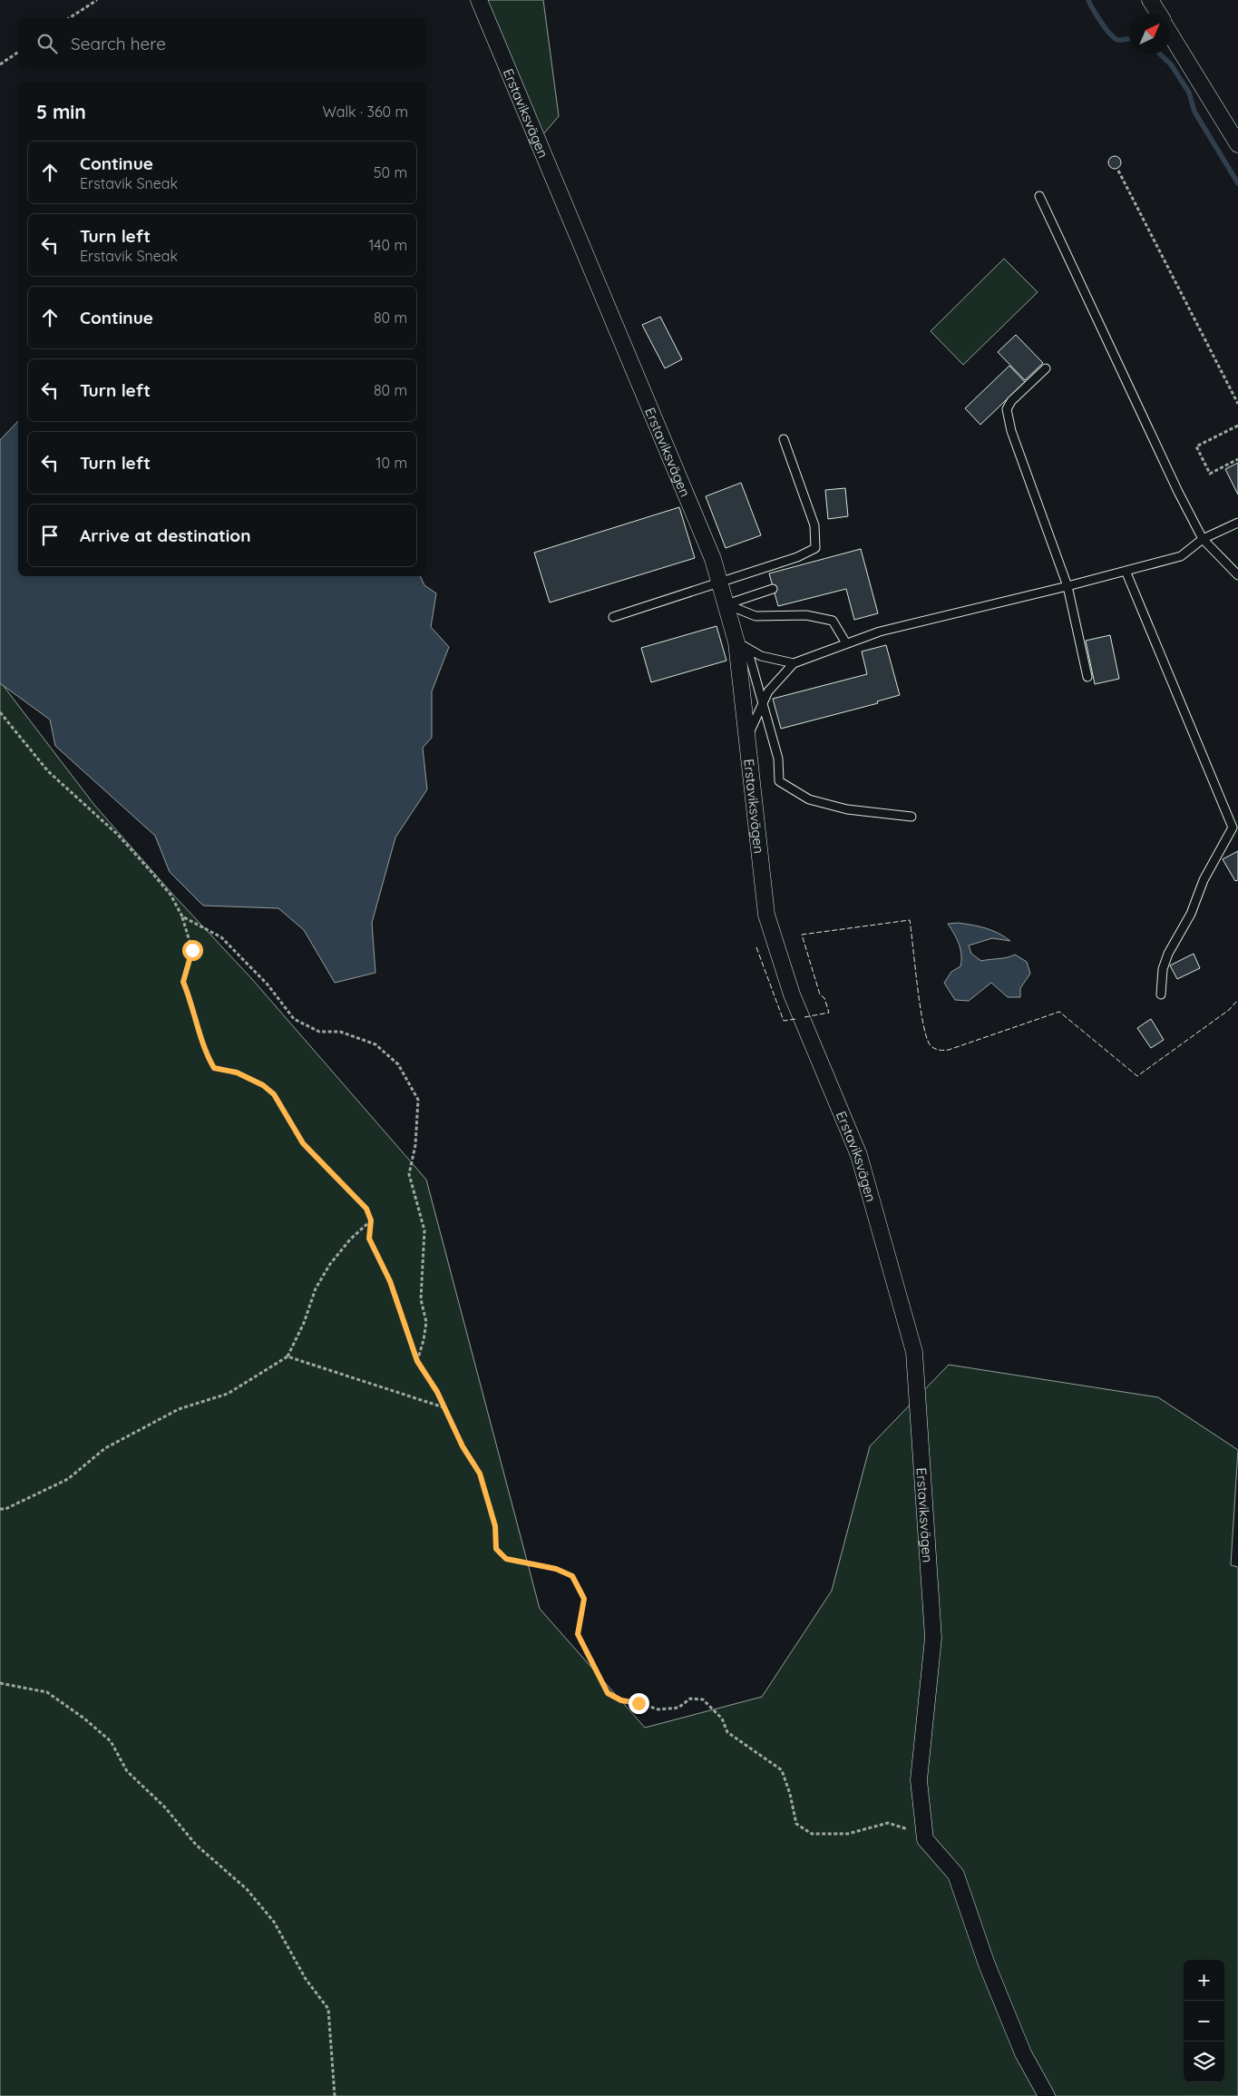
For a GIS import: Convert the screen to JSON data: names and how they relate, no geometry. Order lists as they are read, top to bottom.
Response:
{
  "streets": {
    "street": ["Erstaviksvägen"]
  },
  "north": "top right",
  "page": {
    "search": "Search here",
    "heading": ["5 min", "Walk · 360 m"],
    "list": [
      ["Continue", "Erstavik Sneak", "50 m"],
      ["Turn left", "Erstavik Sneak", "140 m"],
      ["Continue", "80 m"],
      ["Turn left", "80 m"],
      ["Turn left", "10 m"],
      "Arrive at destination"
    ],
    "map_buttons": ["+", "−"]
  }
}
